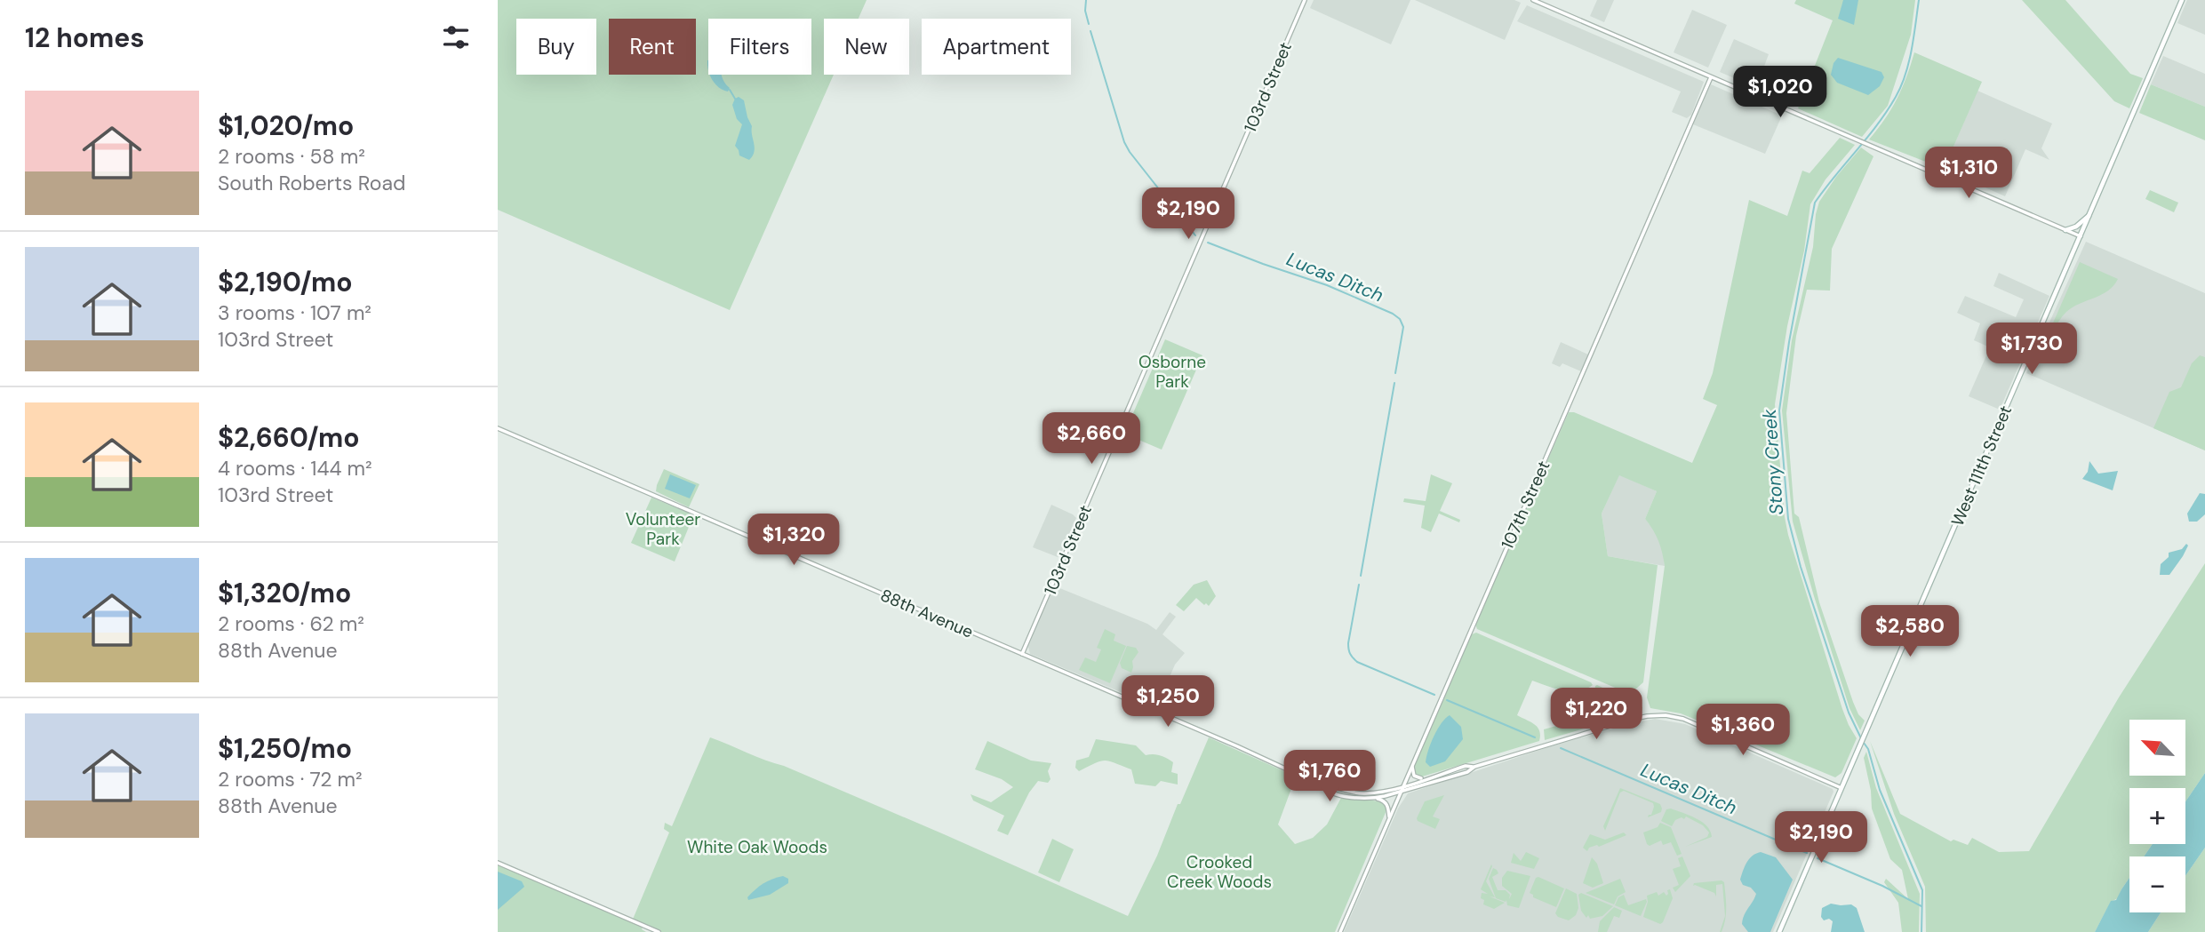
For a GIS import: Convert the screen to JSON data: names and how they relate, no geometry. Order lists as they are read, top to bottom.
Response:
{
  "streets": {
    "main road": ["West 111th Street"],
    "street": ["103rd Street", "107th Street", "88th Avenue"]
  },
  "crossings": [
    ["103rd Street", "88th Avenue"],
    ["107th Street", "88th Avenue"]
  ],
  "water": ["Lucas Ditch", "Stony Creek"],
  "parks": [
    "Osborne Park",
    "Volunteer Park",
    "White Oak Woods",
    "Crooked Creek Woods"
  ],
  "north": "top left",
  "page": {
    "heading": "12 homes",
    "chip": [
      "Buy",
      "Rent",
      "Filters",
      "New",
      "Apartment"
    ],
    "price": [
      "$1,020",
      "$1,310",
      "$2,190",
      "$1,730",
      "$2,660",
      "$1,320",
      "$2,580",
      "$1,250",
      "$1,220",
      "$1,360",
      "$1,760",
      "$2,190"
    ],
    "list": [
      {
        "name": "$1,020/mo",
        "note": "2 rooms · 58 m² · South Roberts Road"
      },
      {
        "name": "$2,190/mo",
        "note": "3 rooms · 107 m² · 103rd Street"
      },
      {
        "name": "$2,660/mo",
        "note": "4 rooms · 144 m² · 103rd Street"
      },
      {
        "name": "$1,320/mo",
        "note": "2 rooms · 62 m² · 88th Avenue"
      },
      {
        "name": "$1,250/mo",
        "note": "2 rooms · 72 m² · 88th Avenue"
      }
    ],
    "map_buttons": ["+", "−"]
  }
}
